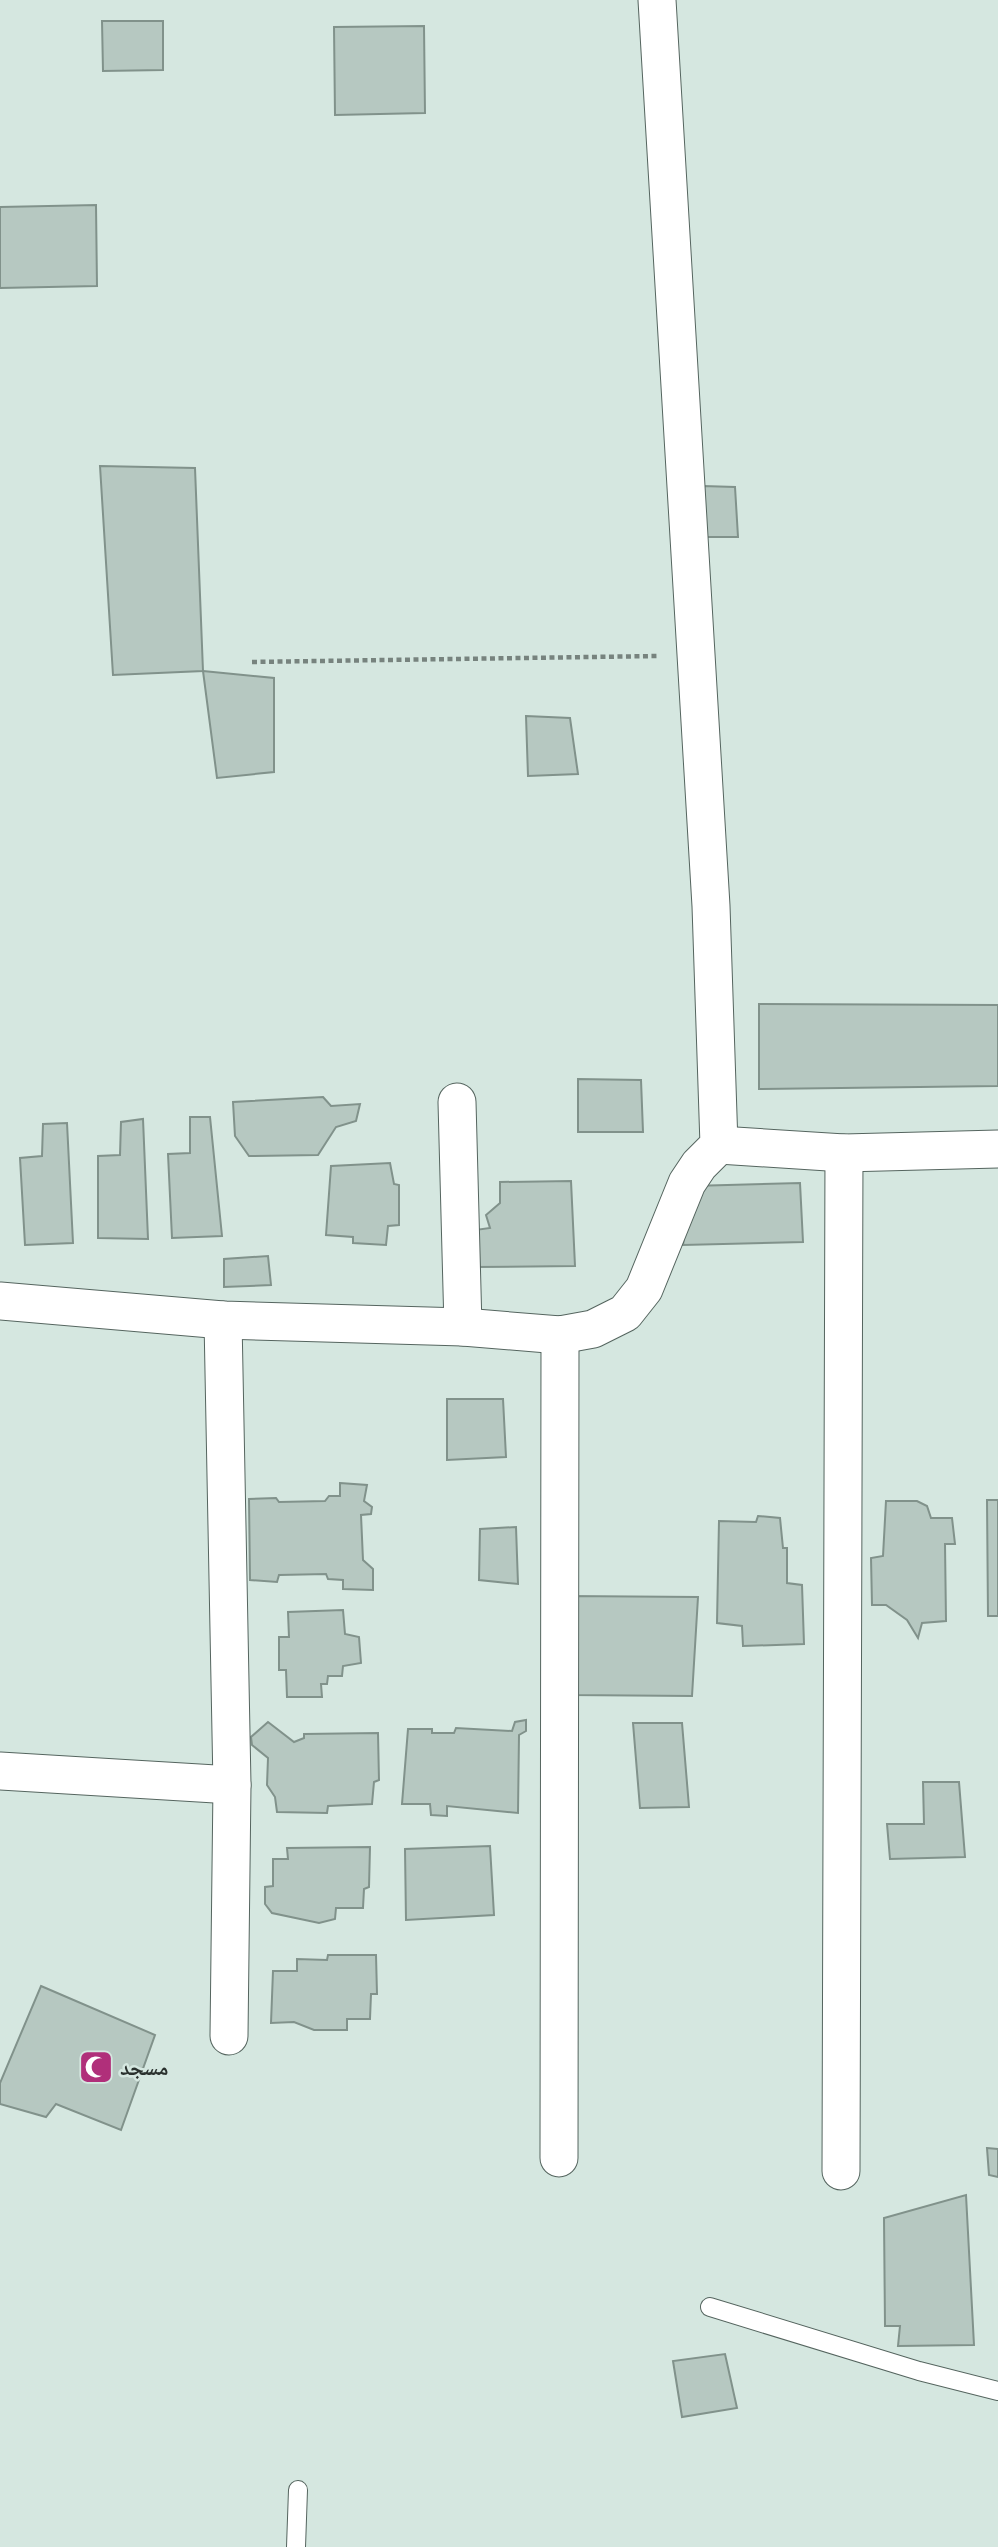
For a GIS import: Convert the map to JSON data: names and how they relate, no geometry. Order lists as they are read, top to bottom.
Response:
{
  "places": {
    "mosque": ["مسجد"]
  }
}
